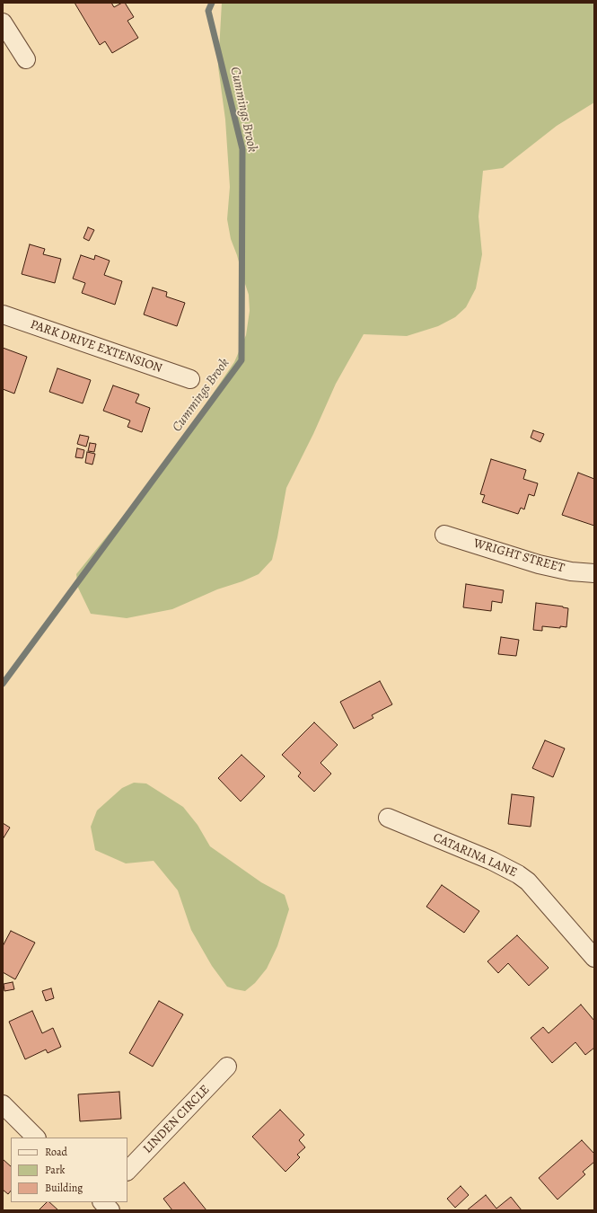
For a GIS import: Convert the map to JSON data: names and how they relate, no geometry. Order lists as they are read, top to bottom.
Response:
{
  "streets": {
    "street": [
      "PARK DRIVE EXTENSION",
      "WRIGHT STREET",
      "CATARINA LANE",
      "LINDEN CIRCLE"
    ]
  },
  "water": ["Cummings Brook"],
  "legend": ["Road", "Park", "Building"]
}
